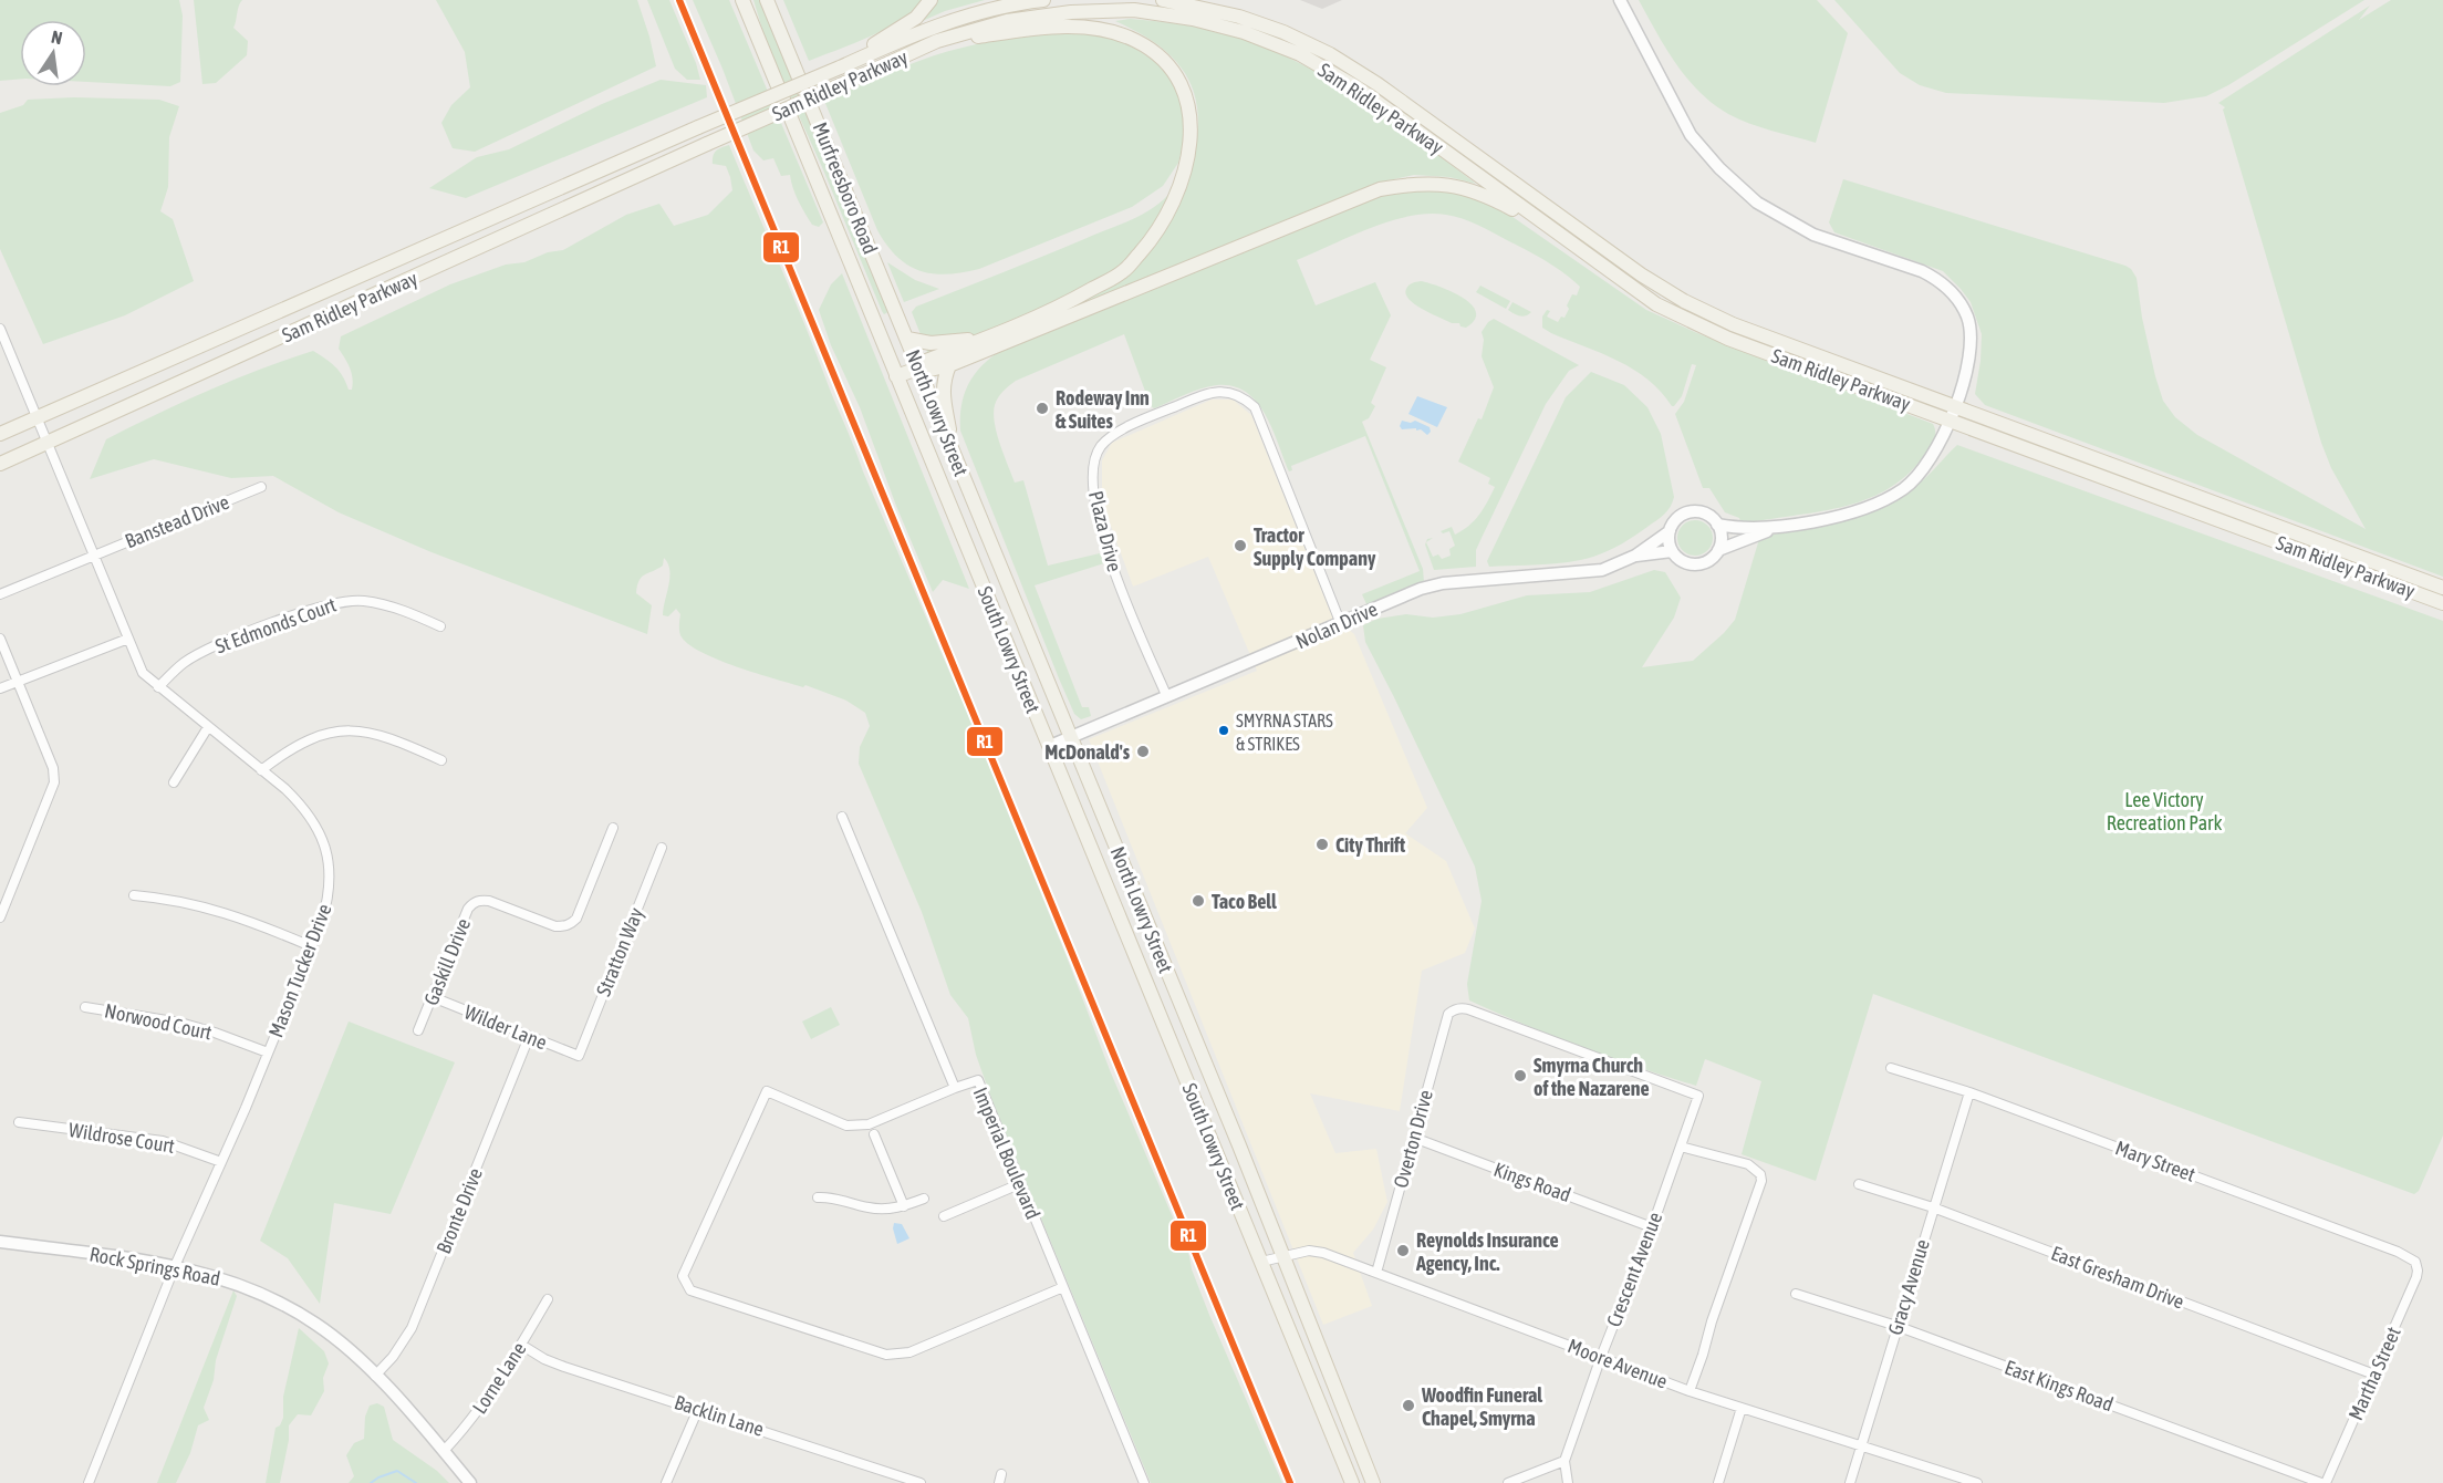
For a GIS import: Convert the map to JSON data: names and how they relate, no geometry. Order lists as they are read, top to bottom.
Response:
{
  "streets": {
    "main road": [
      "Sam Ridley Parkway",
      "Murfreesboro Road",
      "North Lowry Street",
      "South Lowry Street"
    ],
    "street": [
      "Banstead Drive",
      "Plaza Drive",
      "St Edmonds Court",
      "Nolan Drive",
      "Stratton Way",
      "Gaskill Drive",
      "Mason Tucker Drive",
      "Norwood Court",
      "Wilder Lane",
      "Wildrose Court",
      "Overton Drive",
      "Imperial Boulevard",
      "Mary Street",
      "Kings Road",
      "Bronte Drive",
      "Rock Springs Road",
      "Crescent Avenue",
      "East Gresham Drive",
      "Gracy Avenue",
      "Moore Avenue",
      "Martha Street",
      "Lorne Lane",
      "East Kings Road",
      "Backlin Lane"
    ]
  },
  "crossings": [
    ["Sam Ridley Parkway", "Mason Tucker Drive"],
    ["Murfreesboro Road", "North Lowry Street"],
    ["North Lowry Street", "Nolan Drive"],
    ["North Lowry Street", "Moore Avenue"],
    ["Banstead Drive", "Mason Tucker Drive"],
    ["Plaza Drive", "Nolan Drive"],
    ["St Edmonds Court", "Mason Tucker Drive"],
    ["Nolan Drive", "South Lowry Street"],
    ["South Lowry Street", "Moore Avenue"],
    ["Stratton Way", "Wilder Lane"],
    ["Gaskill Drive", "Wilder Lane"],
    ["Mason Tucker Drive", "Norwood Court"],
    ["Mason Tucker Drive", "Wildrose Court"],
    ["Mason Tucker Drive", "Rock Springs Road"],
    ["Wilder Lane", "Bronte Drive"],
    ["Overton Drive", "Kings Road"],
    ["Overton Drive", "Crescent Avenue"],
    ["Overton Drive", "Moore Avenue"],
    ["Mary Street", "Gracy Avenue"],
    ["Mary Street", "Martha Street"],
    ["Kings Road", "Crescent Avenue"],
    ["Bronte Drive", "Rock Springs Road"],
    ["Rock Springs Road", "Lorne Lane"],
    ["Crescent Avenue", "Moore Avenue"],
    ["East Gresham Drive", "Gracy Avenue"],
    ["East Gresham Drive", "Martha Street"],
    ["Gracy Avenue", "Moore Avenue"],
    ["Gracy Avenue", "East Kings Road"],
    ["Martha Street", "East Kings Road"],
    ["Lorne Lane", "Backlin Lane"]
  ],
  "parks": ["Lee Victory Recreation Park"],
  "places": [
    "Rodeway Inn & Suites",
    "Tractor Supply Company",
    "SMYRNA STARS & STRIKES",
    "McDonald's",
    "City Thrift",
    "Taco Bell",
    "Smyrna Church of the Nazarene",
    "Reynolds Insurance Agency, Inc.",
    "Woodfin Funeral Chapel, Smyrna"
  ],
  "lines": ["transit line R1"],
  "north": "top"
}
